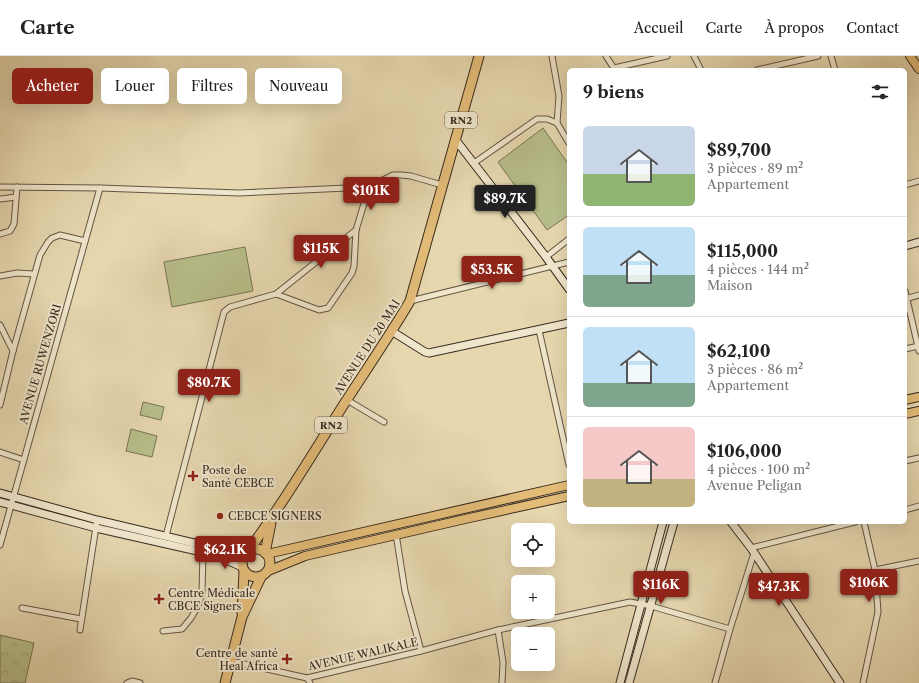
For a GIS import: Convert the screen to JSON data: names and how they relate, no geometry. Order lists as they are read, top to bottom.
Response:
{
  "streets": {
    "highway": ["RN2", "AVENUE DU 20 MAI"],
    "street": ["AVENUE RUWENZORI", "AVENUE WALIKALE"]
  },
  "crossings": [
    ["RN2", "AVENUE DU 20 MAI"],
    ["RN2", "AVENUE WALIKALE"]
  ],
  "places": {
    "health": ["Poste de Santé CEBCE", "Centre Médicale CBCE Signers", "Centre de santé Heal Africa"],
    "other": ["CEBCE SIGNERS"]
  },
  "page": {
    "header": "Carte",
    "nav": [
      "Accueil",
      "Carte",
      "À propos",
      "Contact"
    ],
    "chip": [
      "Acheter",
      "Louer",
      "Filtres",
      "Nouveau"
    ],
    "heading": "9 biens",
    "list": [
      {
        "name": "$89,700",
        "note": "3 pièces · 89 m² · Appartement"
      },
      {
        "name": "$115,000",
        "note": "4 pièces · 144 m² · Maison"
      },
      {
        "name": "$62,100",
        "note": "3 pièces · 86 m² · Appartement"
      },
      {
        "name": "$106,000",
        "note": "4 pièces · 100 m² · Avenue Peligan"
      }
    ],
    "price": [
      "$101K",
      "$89.7K",
      "$115K",
      "$53.5K",
      "$80.7K",
      "$62.1K",
      "$106K",
      "$116K",
      "$47.3K"
    ],
    "map_buttons": ["+", "−"]
  }
}
